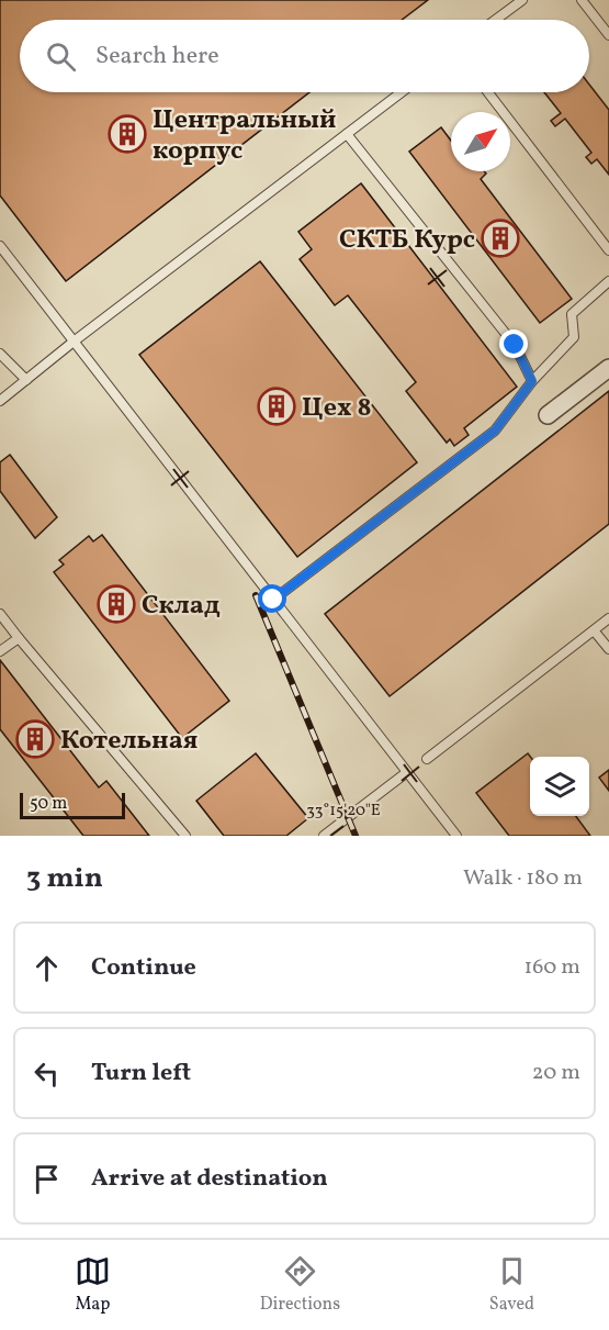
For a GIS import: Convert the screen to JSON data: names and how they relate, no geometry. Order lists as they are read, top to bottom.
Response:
{
  "places": {
    "building": [
      "Центральный корпус",
      "СКТБ Курс",
      "Цех 8",
      "Склад",
      "Котельная"
    ]
  },
  "scale_bar": "50 m",
  "north": "top right",
  "page": {
    "search": "Search here",
    "scale": "50 m",
    "heading": ["3 min", "Walk · 180 m"],
    "list": [
      ["Continue", "160 m"],
      ["Turn left", "20 m"],
      "Arrive at destination"
    ],
    "nav": ["Map", "Directions", "Saved"]
  },
  "coordinates": ["33°15'20\"E"]
}
